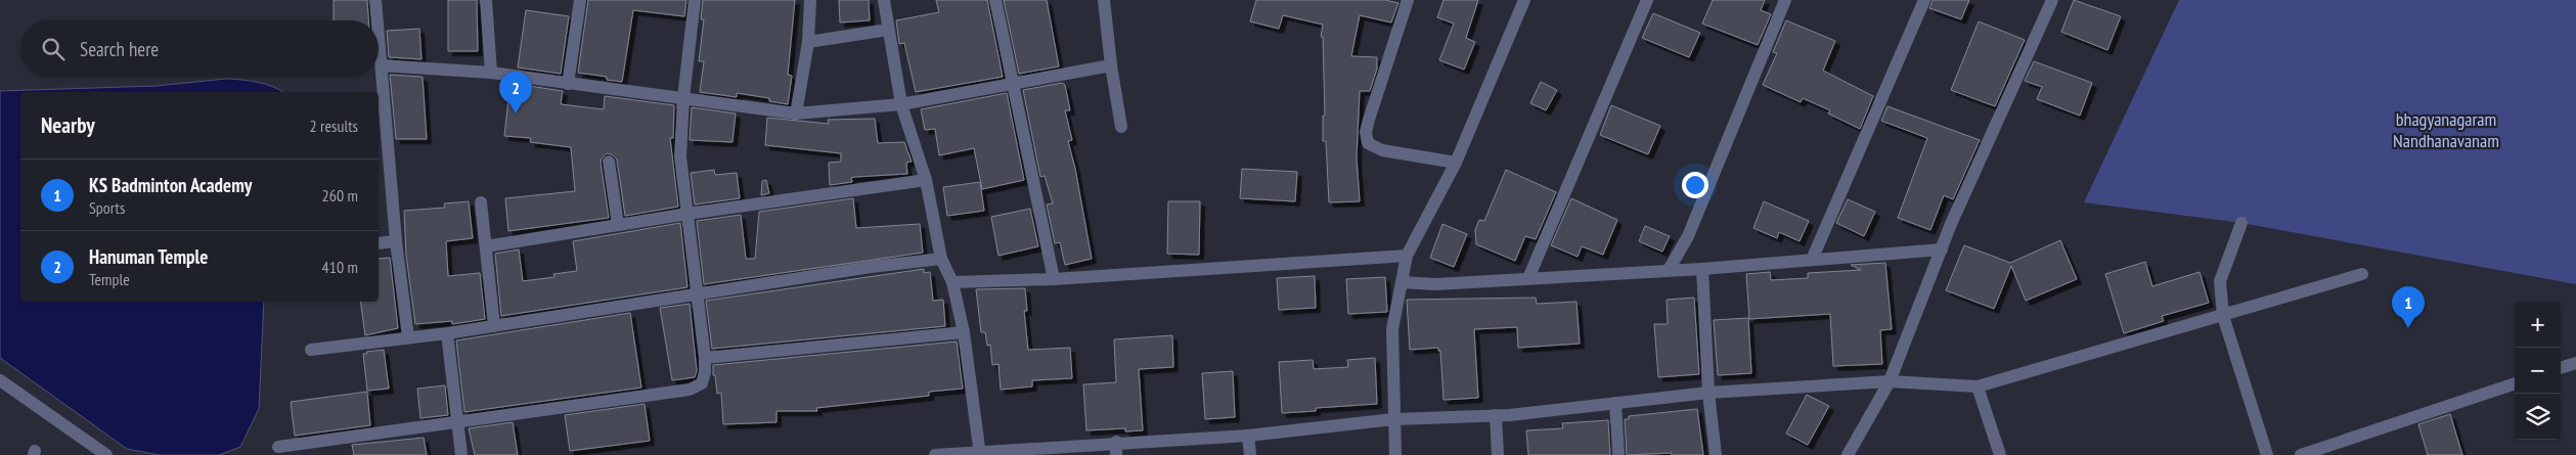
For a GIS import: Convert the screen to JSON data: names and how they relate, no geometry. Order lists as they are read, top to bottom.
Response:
{
  "parks": ["bhagyanagaram Nandhanavanam"],
  "page": {
    "search": "Search here",
    "pins": ["2", "1"],
    "heading": ["Nearby", "2 results"],
    "list": [
      {
        "mark": "1",
        "name": "KS Badminton Academy",
        "note": "Sports",
        "value": "260 m"
      },
      {
        "mark": "2",
        "name": "Hanuman Temple",
        "note": "Temple",
        "value": "410 m"
      }
    ],
    "map_buttons": ["+", "−"]
  }
}
